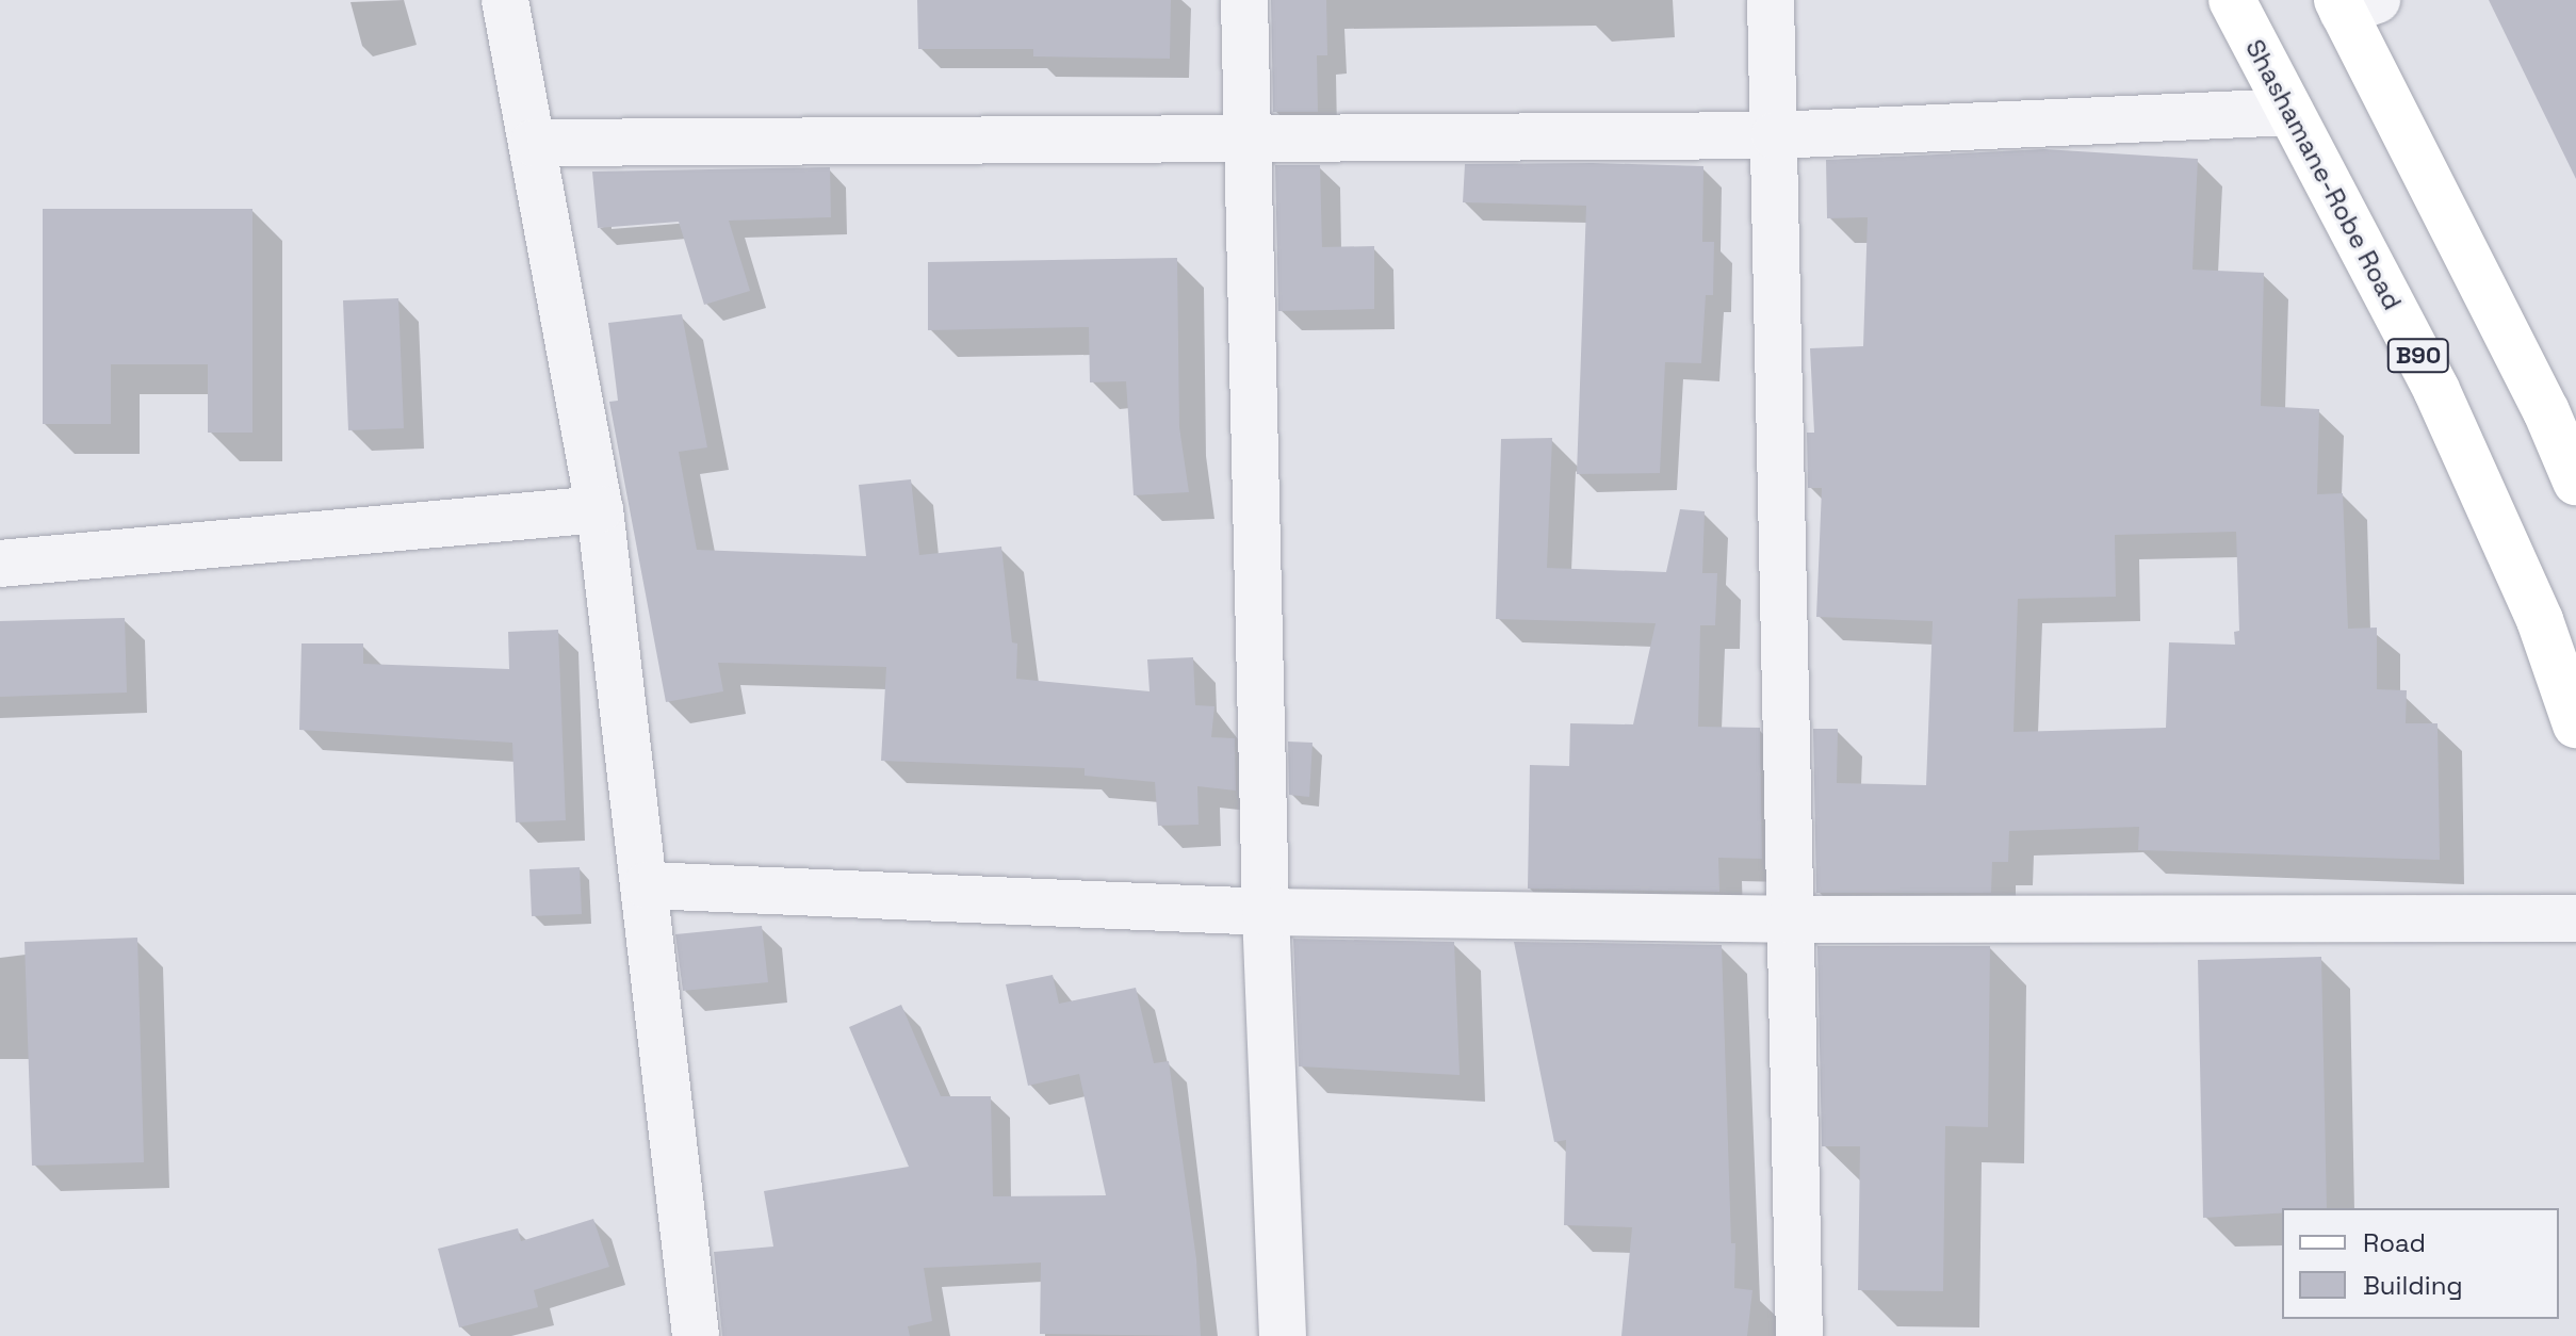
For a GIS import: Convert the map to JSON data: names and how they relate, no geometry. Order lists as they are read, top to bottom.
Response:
{
  "streets": {
    "main road": ["Shashamane-Robe Road", "B90"]
  },
  "legend": ["Road", "Building"]
}
